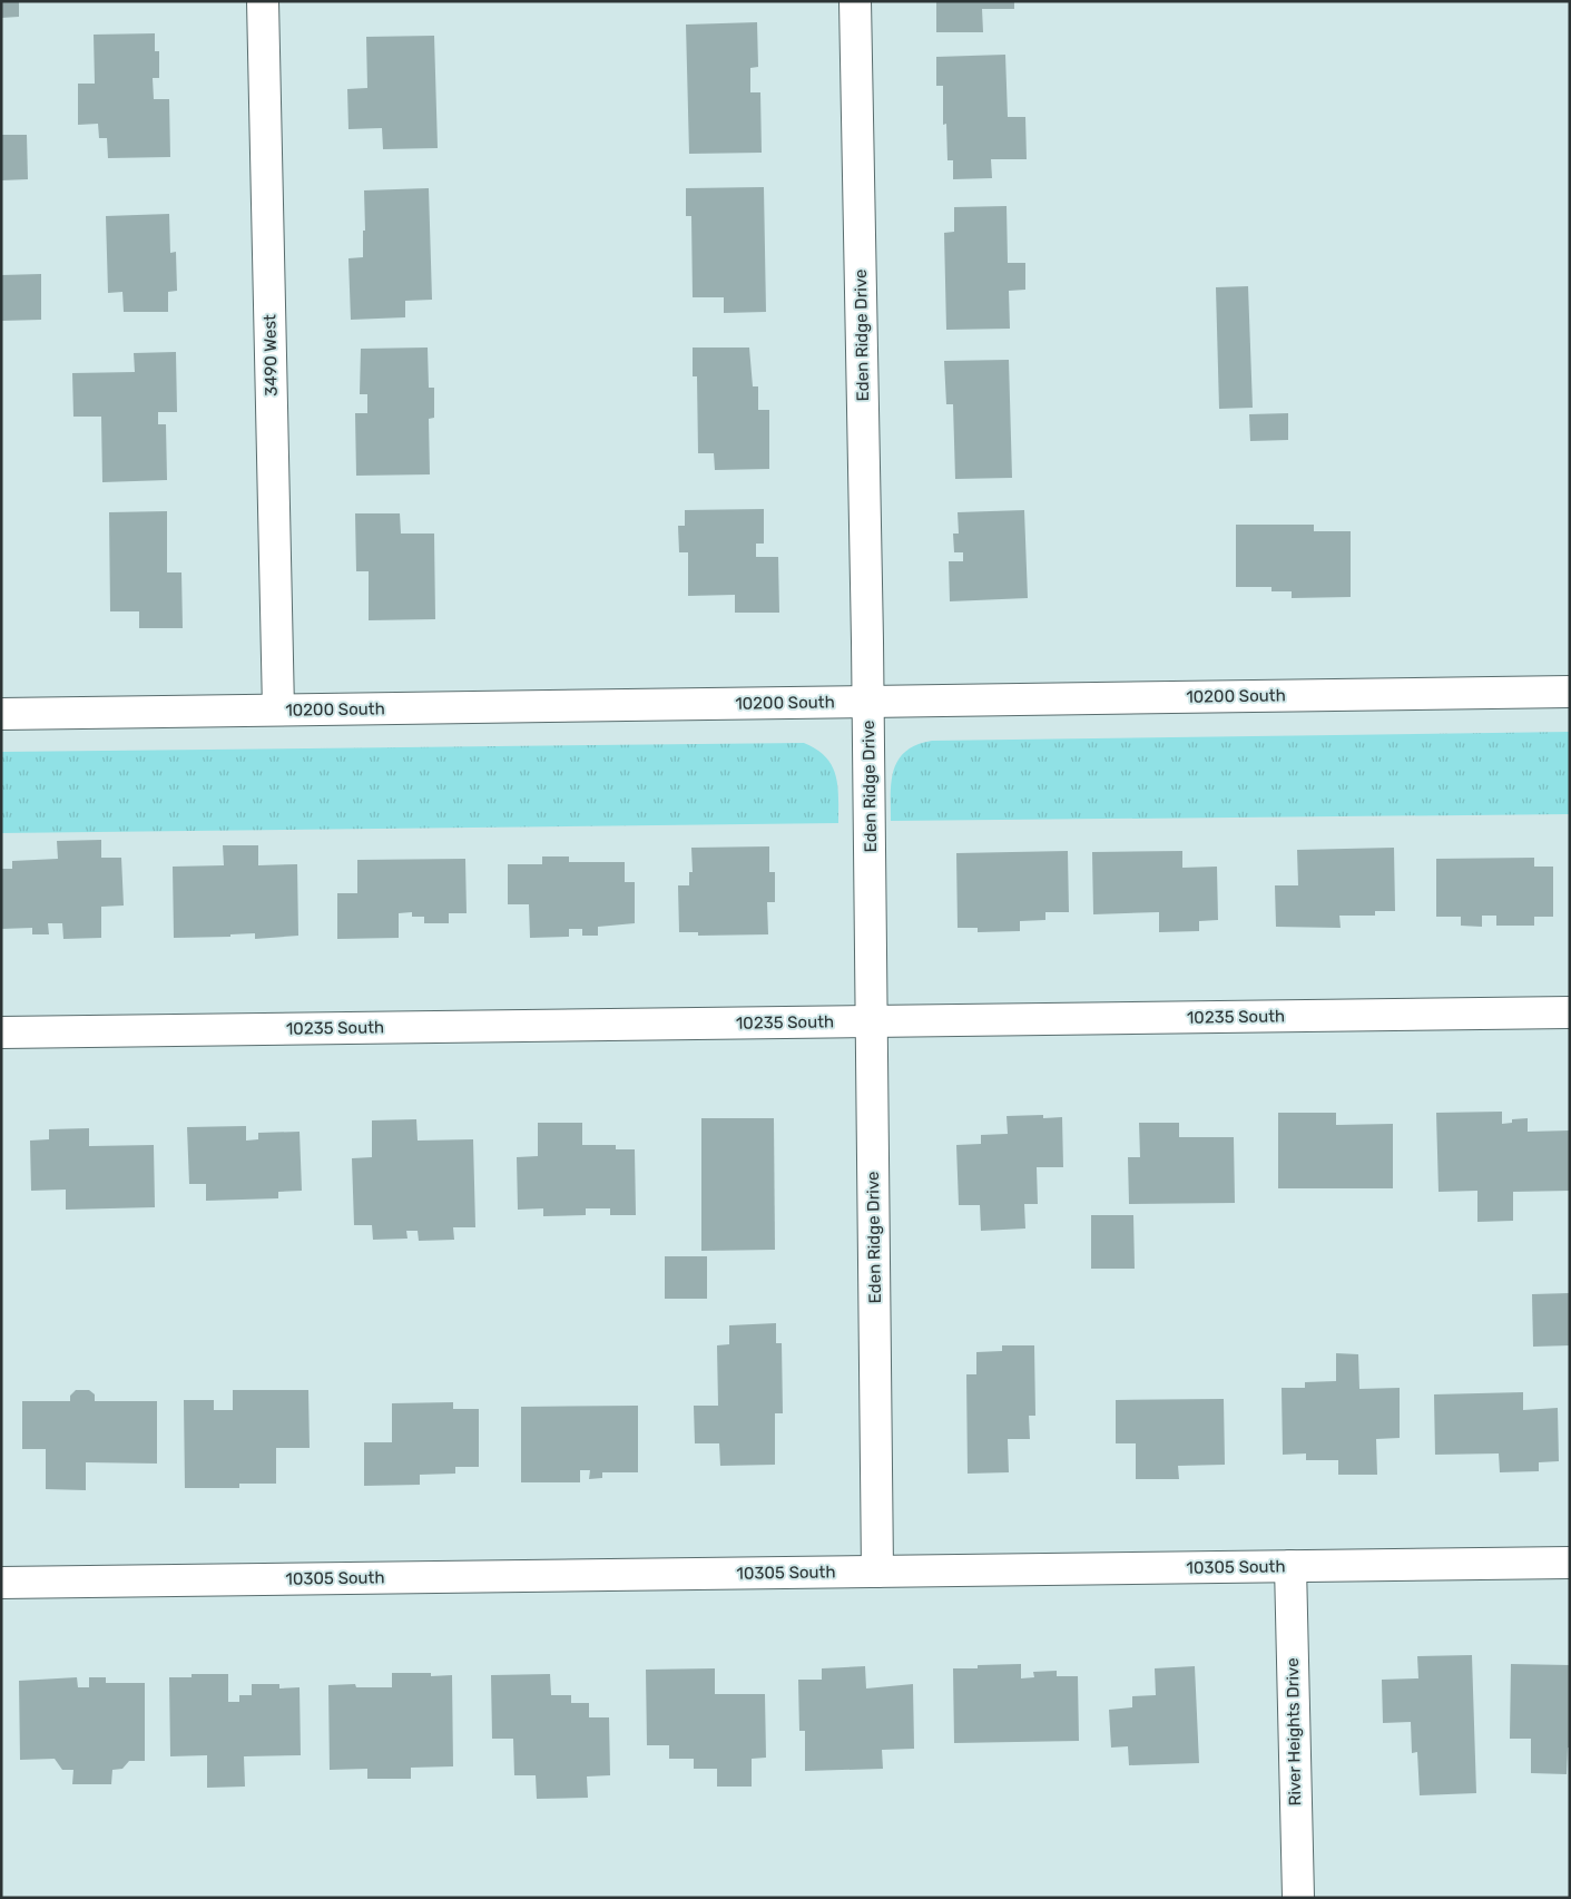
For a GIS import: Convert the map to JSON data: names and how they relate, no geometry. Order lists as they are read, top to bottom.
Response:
{
  "streets": {
    "street": [
      "Eden Ridge Drive",
      "3490 West",
      "10200 South",
      "10235 South",
      "10305 South",
      "River Heights Drive"
    ]
  },
  "crossings": [
    ["Eden Ridge Drive", "10200 South"],
    ["Eden Ridge Drive", "10235 South"],
    ["Eden Ridge Drive", "10305 South"],
    ["3490 West", "10200 South"],
    ["10305 South", "River Heights Drive"]
  ]
}
